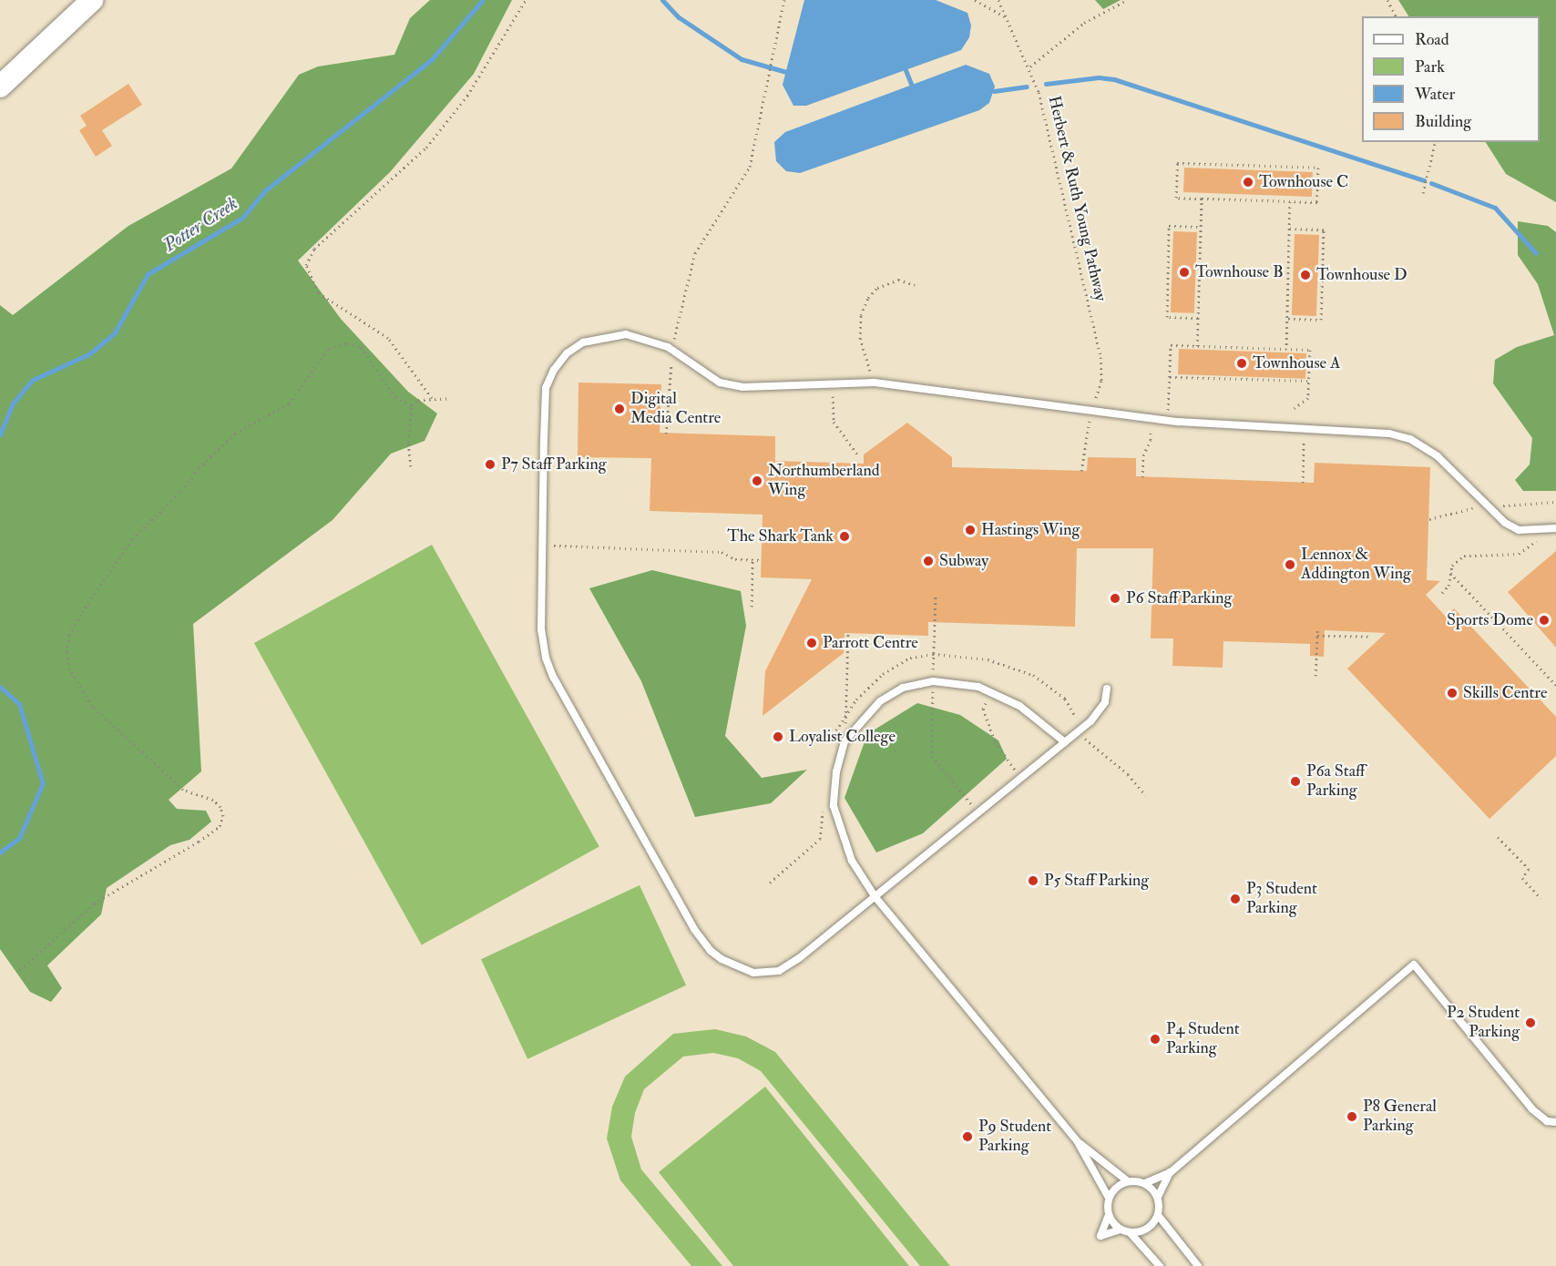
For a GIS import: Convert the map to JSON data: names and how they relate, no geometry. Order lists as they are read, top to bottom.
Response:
{
  "streets": {
    "path": ["Herbert & Ruth Young Pathway"]
  },
  "water": ["Potter Creek"],
  "places": [
    "Townhouse C",
    "Townhouse B",
    "Townhouse D",
    "Townhouse A",
    "Digital Media Centre",
    "P7 Staff Parking",
    "Northumberland Wing",
    "Hastings Wing",
    "The Shark Tank",
    "Subway",
    "Lennox & Addington Wing",
    "P6 Staff Parking",
    "Sports Dome",
    "Parrott Centre",
    "Skills Centre",
    "Loyalist College",
    "P6a Staff Parking",
    "P5 Staff Parking",
    "P3 Student Parking",
    "P2 Student Parking",
    "P4 Student Parking",
    "P8 General Parking",
    "P9 Student Parking"
  ],
  "legend": [
    "Road",
    "Park",
    "Water",
    "Building"
  ]
}
